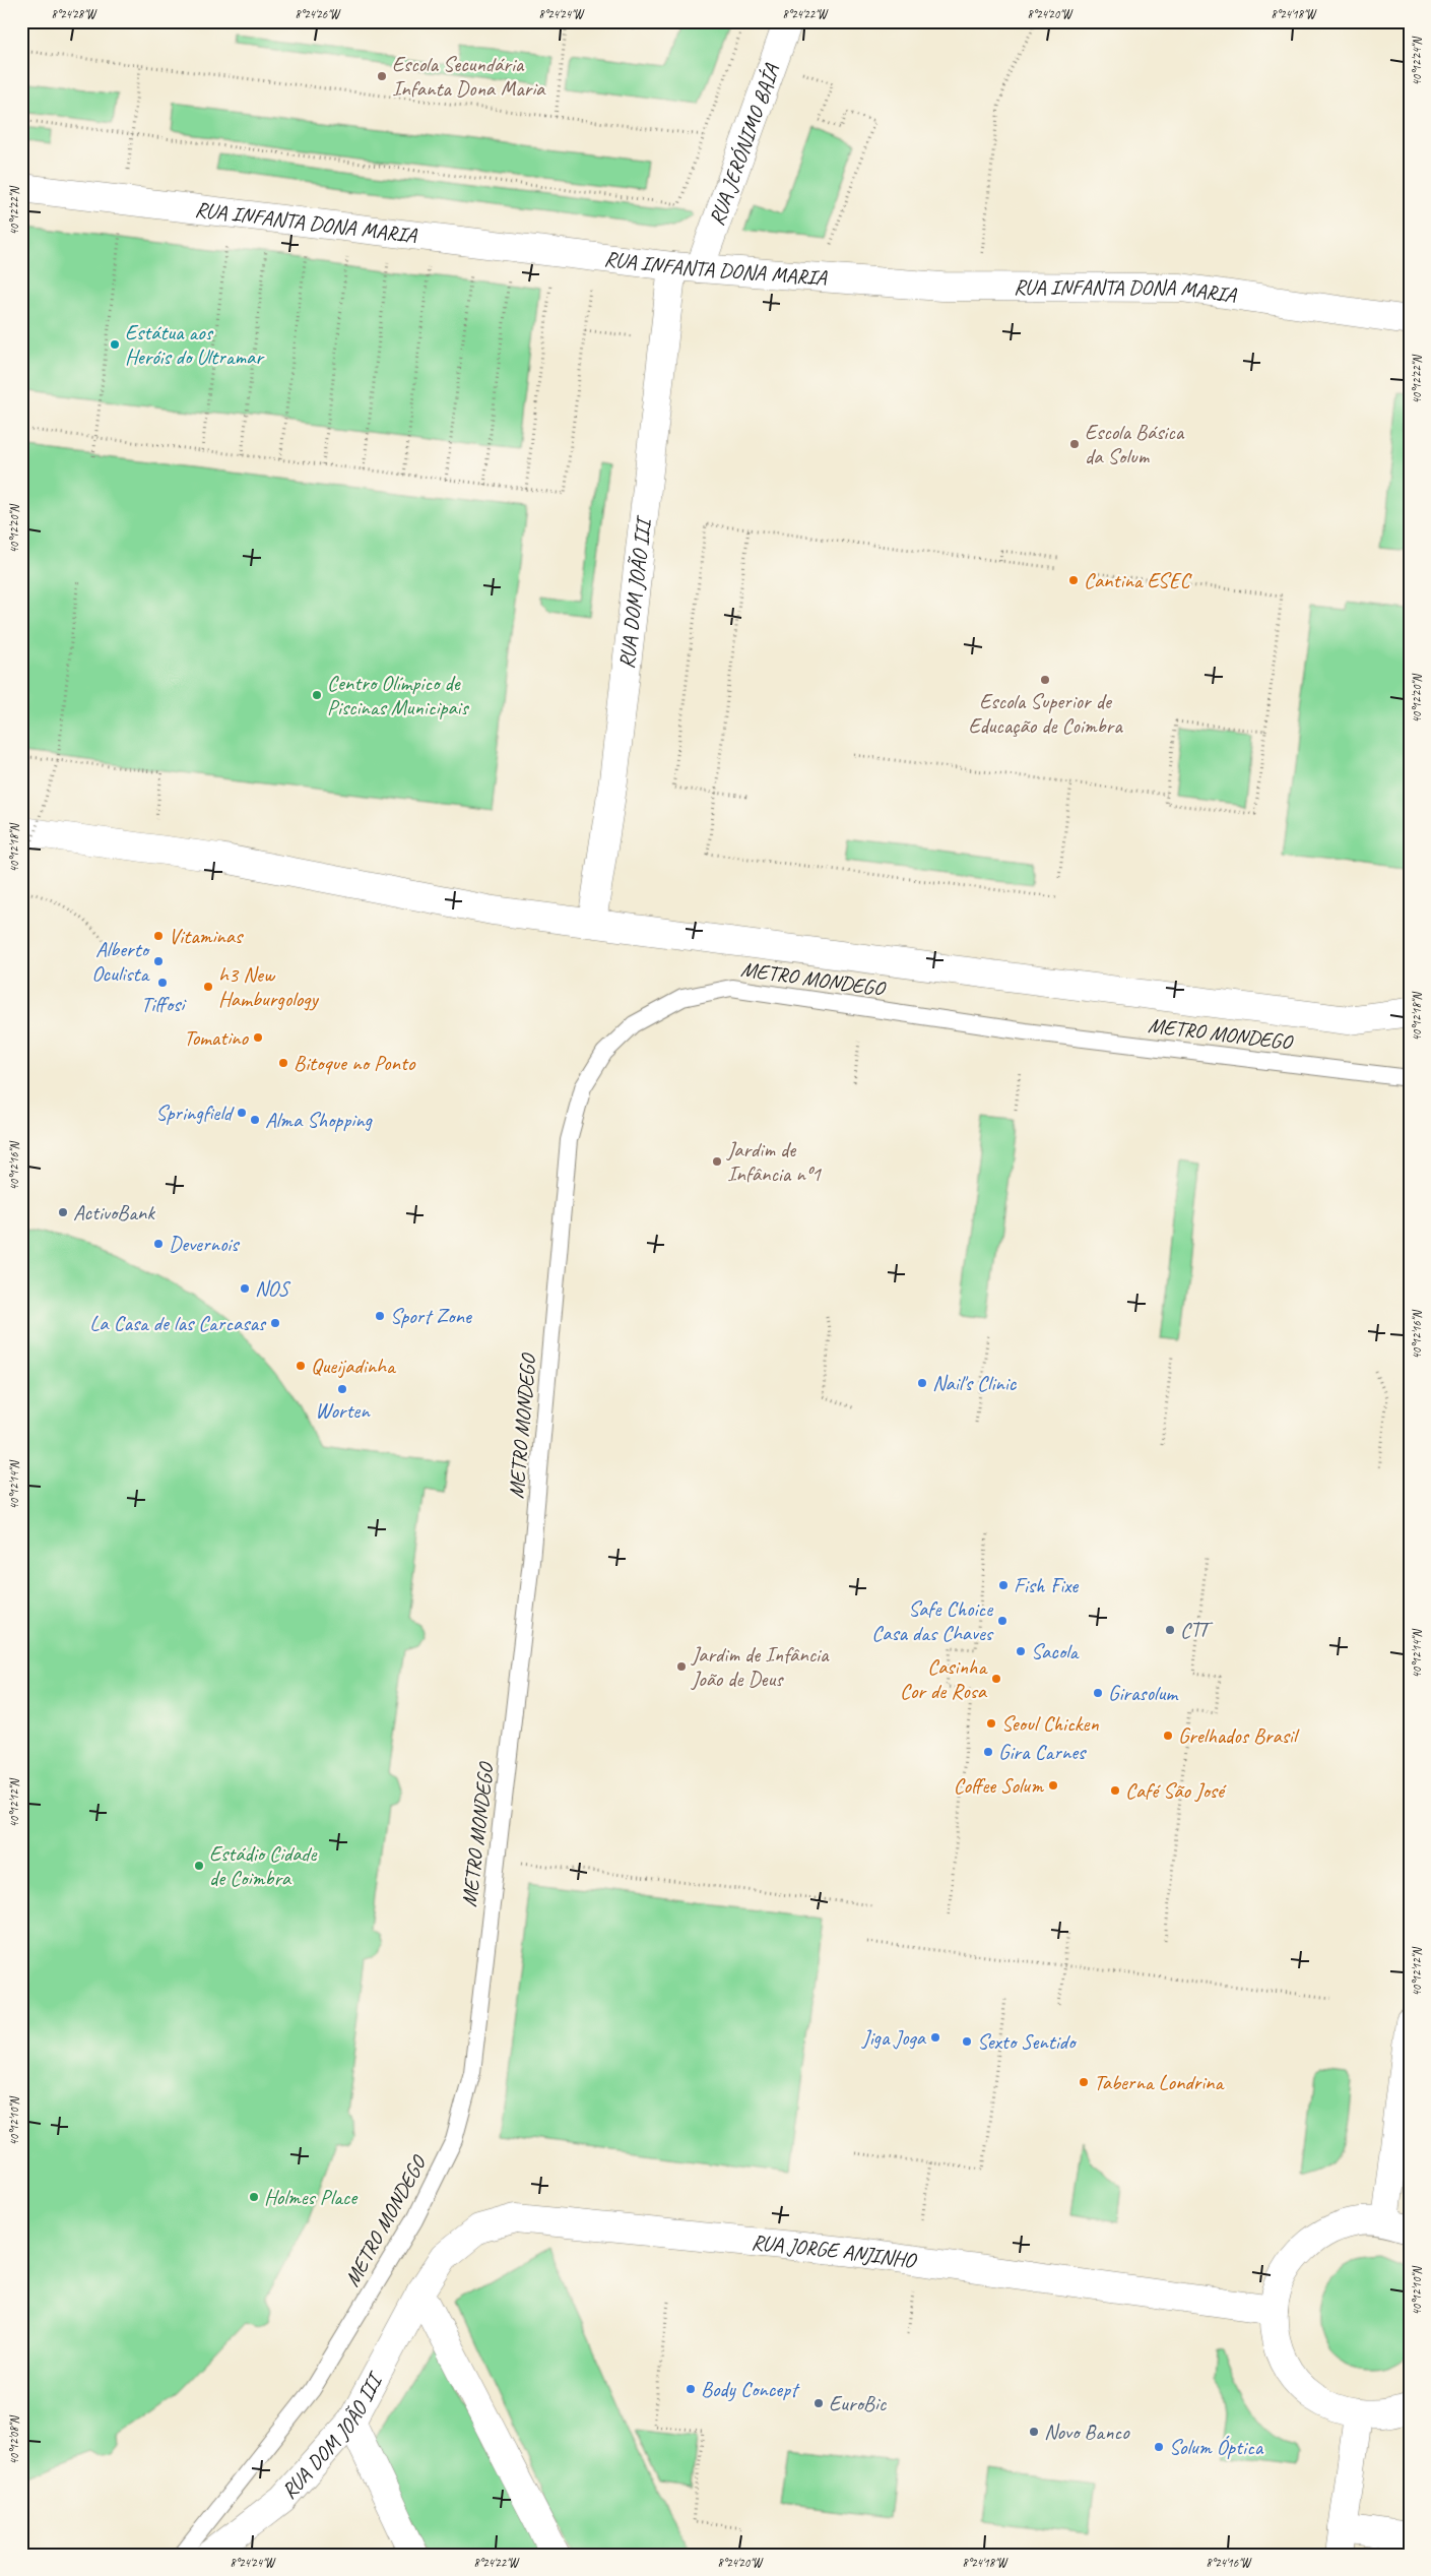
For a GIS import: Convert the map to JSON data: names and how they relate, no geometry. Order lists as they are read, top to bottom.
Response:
{
  "streets": {
    "street": [
      "RUA JERÓNIMO BAÍA",
      "RUA INFANTA DONA MARIA",
      "RUA DOM JOÃO III",
      "RUA JORGE ANJINHO"
    ],
    "lane": ["METRO MONDEGO"]
  },
  "crossings": [
    ["RUA JERÓNIMO BAÍA", "RUA INFANTA DONA MARIA"],
    ["RUA JERÓNIMO BAÍA", "RUA DOM JOÃO III"],
    ["RUA INFANTA DONA MARIA", "RUA DOM JOÃO III"],
    ["RUA DOM JOÃO III", "RUA JORGE ANJINHO"]
  ],
  "places": [
    "Escola Secundária Infanta Dona Maria",
    "Estátua aos Heróis do Ultramar",
    "Escola Básica da Solum",
    "Cantina ESEC",
    "Escola Superior de Educação de Coimbra",
    "Centro Olímpico de Piscinas Municipais",
    "Vitaminas",
    "Alberto Oculista",
    "Tiffosi",
    "h3 New Hamburgology",
    "Tomatino",
    "Bitoque no Ponto",
    "Springfield",
    "Alma Shopping",
    "Jardim de Infância nº1",
    "ActivoBank",
    "Devernois",
    "NOS",
    "Sport Zone",
    "La Casa de las Carcasas",
    "Queijadinha",
    "Nail's Clinic",
    "Worten",
    "Fish Fixe",
    "Safe Choice Casa das Chaves",
    "CTT",
    "Sacola",
    "Jardim de Infância João de Deus",
    "Casinha Cor de Rosa",
    "Girasolum",
    "Seoul Chicken",
    "Grelhados Brasil",
    "Gira Carnes",
    "Coffee Solum",
    "Café São José",
    "Estádio Cidade de Coimbra",
    "Jiga Joga",
    "Sexto Sentido",
    "Taberna Londrina",
    "Holmes Place",
    "Body Concept",
    "EuroBic",
    "Novo Banco",
    "Solum Óptica"
  ],
  "coordinates": [
    "8°24'28\"W",
    "8°24'26\"W",
    "8°24'24\"W",
    "8°24'22\"W",
    "8°24'20\"W",
    "8°24'18\"W",
    "40°12'24\"N",
    "40°12'22\"N",
    "40°12'20\"N",
    "40°12'18\"N",
    "40°12'16\"N",
    "40°12'14\"N",
    "40°12'12\"N",
    "40°12'10\"N",
    "40°12'08\"N",
    "8°24'16\"W"
  ]
}
